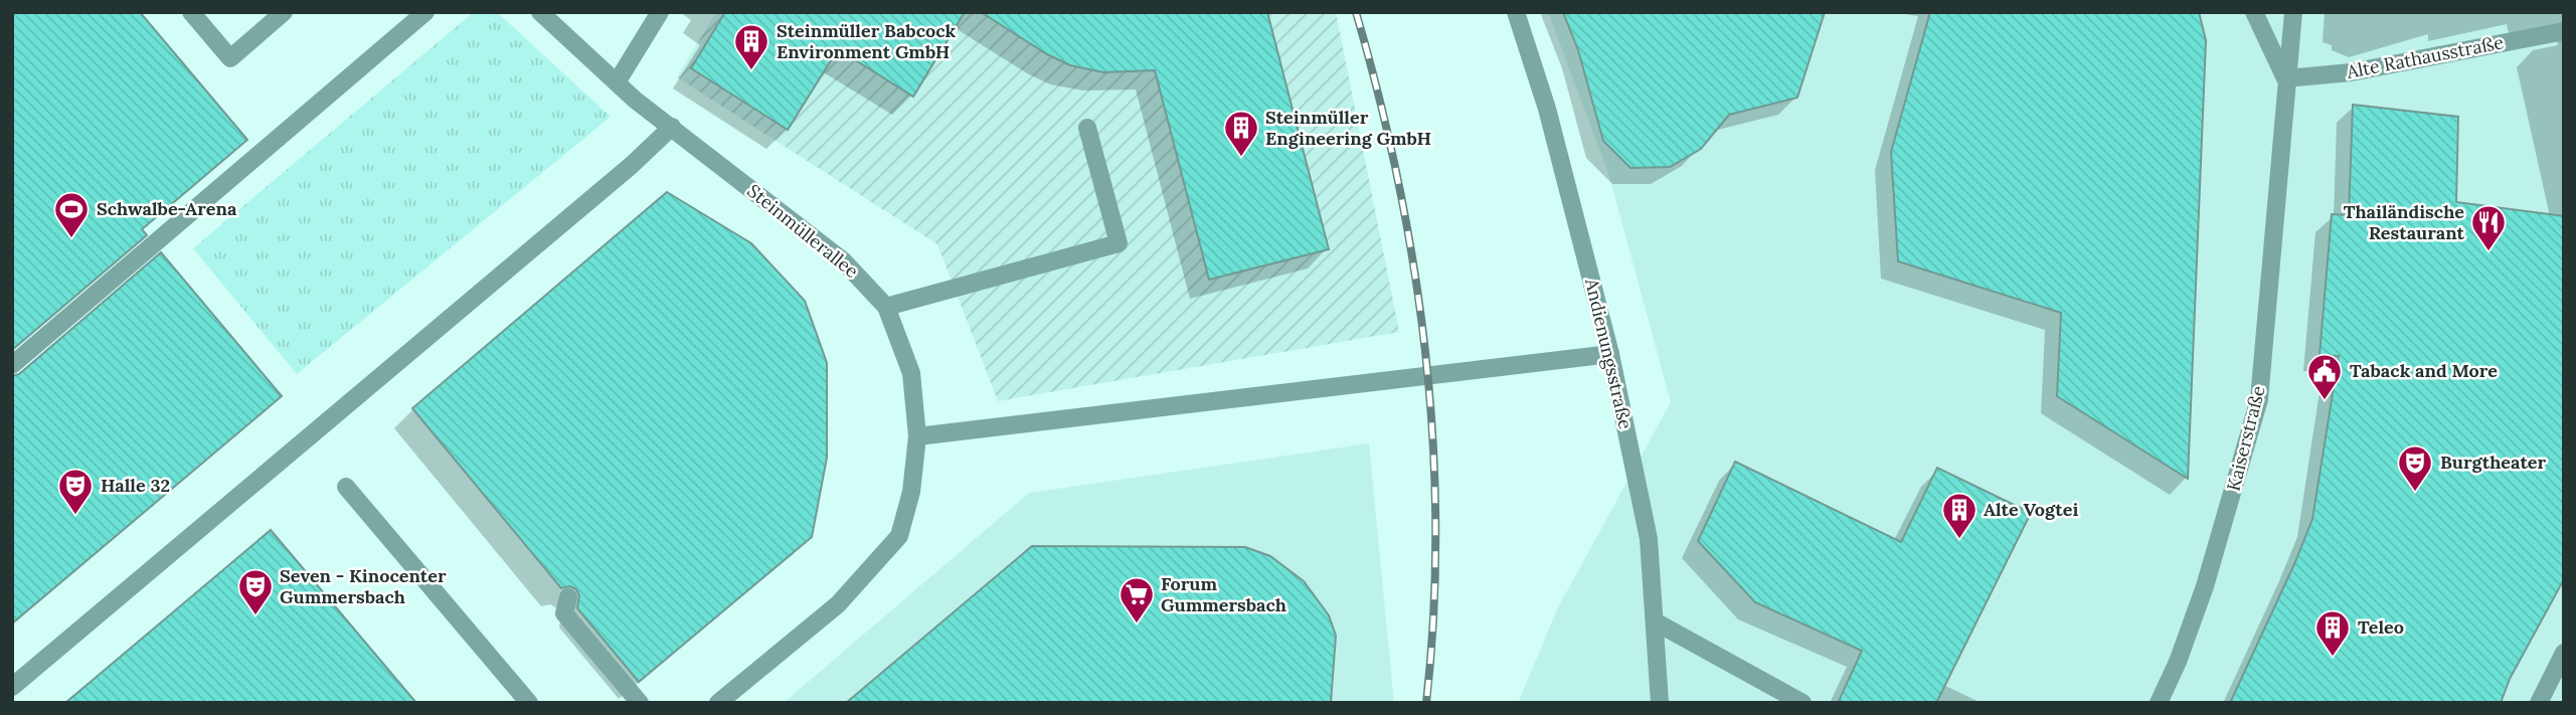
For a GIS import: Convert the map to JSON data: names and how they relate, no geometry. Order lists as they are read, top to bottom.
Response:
{
  "streets": {
    "street": [
      "Alte Rathausstraße",
      "Steinmüllerallee",
      "Andienungsstraße",
      "Kaiserstraße"
    ]
  },
  "crossings": [
    ["Alte Rathausstraße", "Kaiserstraße"]
  ],
  "places": {
    "building": [
      "Steinmüller Babcock Environment GmbH",
      "Steinmüller Engineering GmbH",
      "Alte Vogtei",
      "Teleo"
    ],
    "sports": ["Schwalbe-Arena"],
    "restaurant": ["Thailändische Restaurant"],
    "public building": ["Taback and More"],
    "theatre": ["Burgtheater", "Halle 32", "Seven - Kinocenter Gummersbach"],
    "supermarket": ["Forum Gummersbach"]
  }
}
